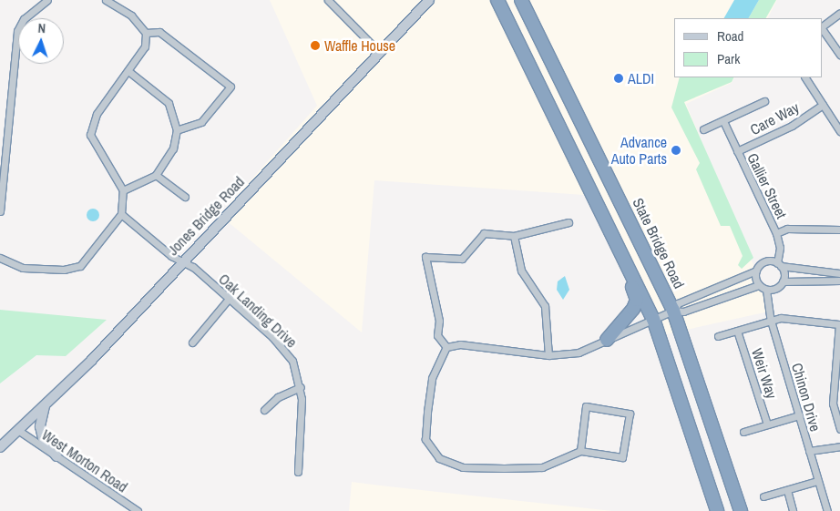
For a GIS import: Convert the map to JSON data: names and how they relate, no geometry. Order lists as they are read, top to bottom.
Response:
{
  "streets": {
    "highway": ["State Bridge Road"],
    "main road": ["Jones Bridge Road"],
    "street": [
      "Care Way",
      "Gallier Street",
      "Oak Landing Drive",
      "Weir Way",
      "Chinon Drive",
      "West Morton Road"
    ]
  },
  "crossings": [
    ["Care Way", "Gallier Street"],
    ["Gallier Street", "Chinon Drive"],
    ["Jones Bridge Road", "Oak Landing Drive"],
    ["Jones Bridge Road", "West Morton Road"]
  ],
  "places": ["Waffle House", "ALDI", "Advance Auto Parts"],
  "legend": ["Road", "Park"],
  "north": "top"
}
